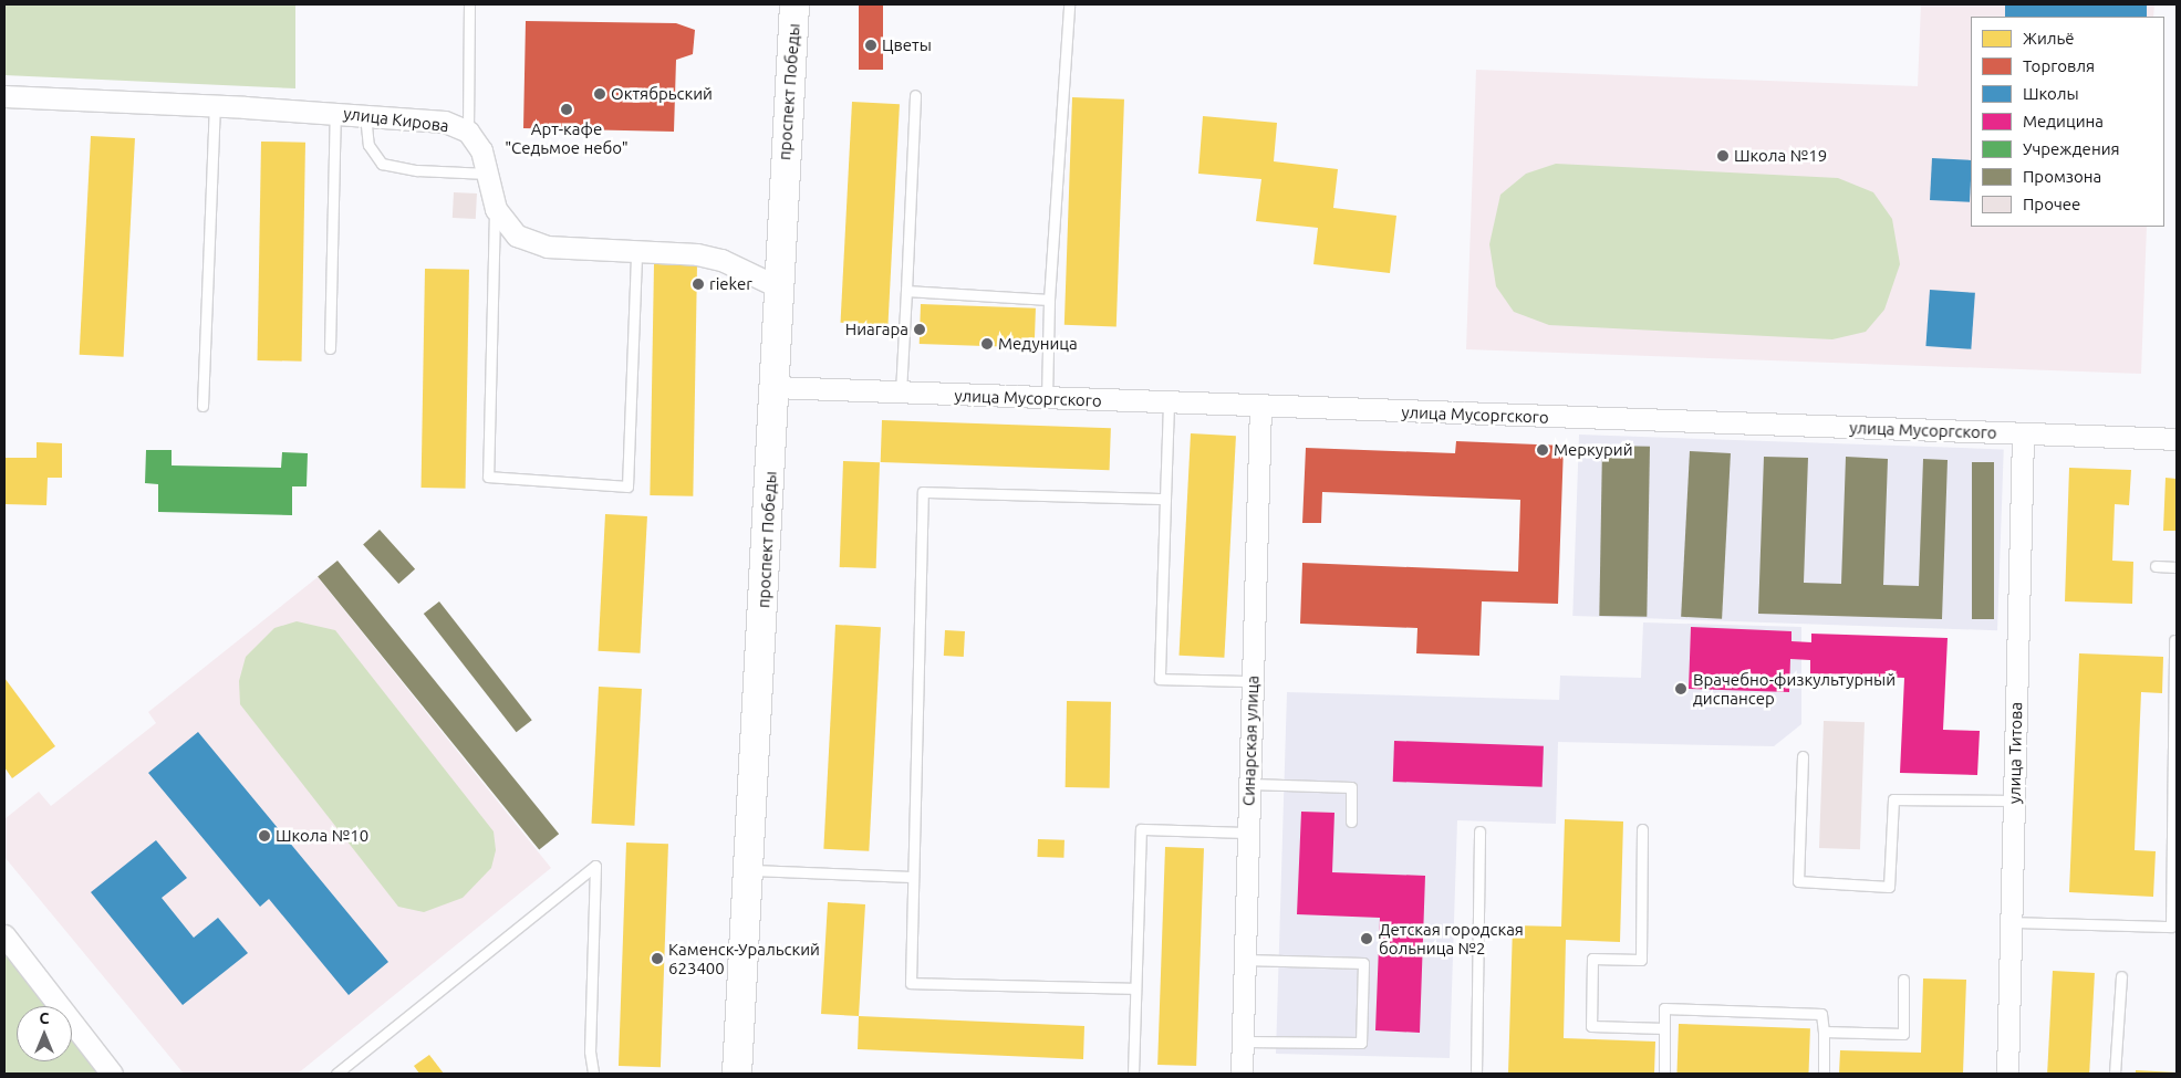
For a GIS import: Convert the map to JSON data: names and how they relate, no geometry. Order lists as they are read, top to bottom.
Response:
{
  "streets": {
    "main road": ["проспект Победы"],
    "street": [
      "улица Кирова",
      "улица Мусоргского",
      "Синарская улица",
      "улица Титова"
    ]
  },
  "crossings": [
    ["проспект Победы", "улица Кирова"],
    ["проспект Победы", "улица Мусоргского"],
    ["улица Мусоргского", "Синарская улица"],
    ["улица Мусоргского", "улица Титова"]
  ],
  "places": [
    "Цветы",
    "Октябрьский",
    "Арт-кафе \"Седьмое небо\"",
    "Школа №19",
    "rieker",
    "Ниагара",
    "Медуница",
    "Меркурий",
    "Врачебно-физкультурный диспансер",
    "Школа №10",
    "Детская городская больница №2",
    "Каменск-Уральский 623400"
  ],
  "legend": [
    "Жильё",
    "Торговля",
    "Школы",
    "Медицина",
    "Учреждения",
    "Промзона",
    "Прочее"
  ],
  "north": "top"
}
